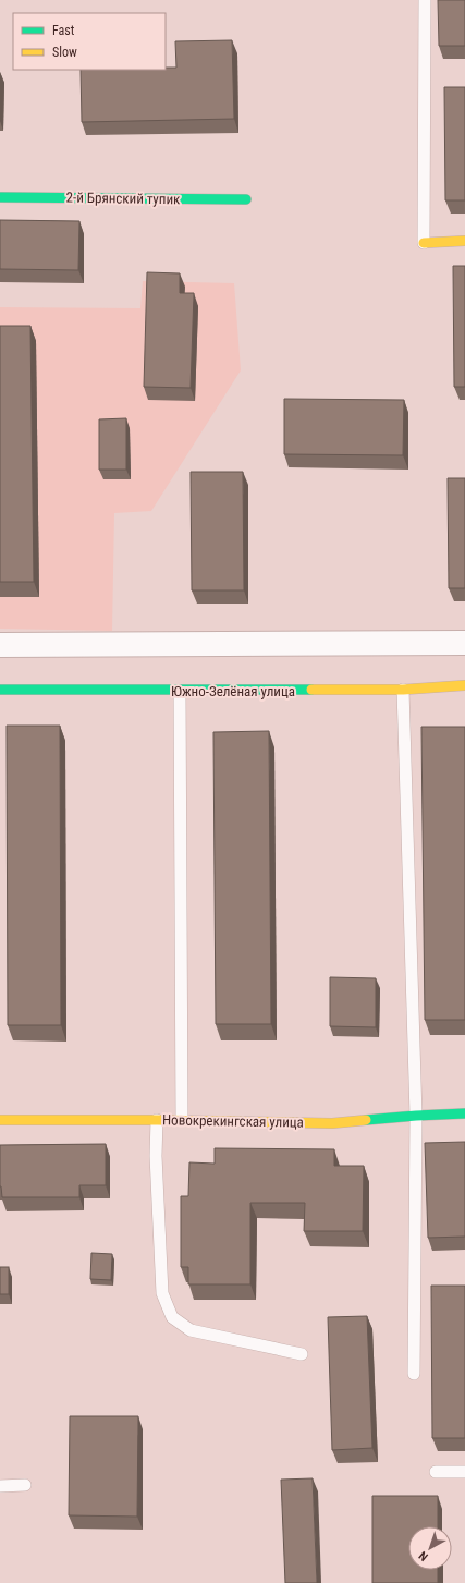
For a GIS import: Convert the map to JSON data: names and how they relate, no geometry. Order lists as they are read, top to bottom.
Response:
{
  "streets": {
    "street": ["2-й Брянский тупик", "Южно-Зелёная улица", "Новокрекингская улица"]
  },
  "legend": ["Fast", "Slow"],
  "north": "bottom left"
}
